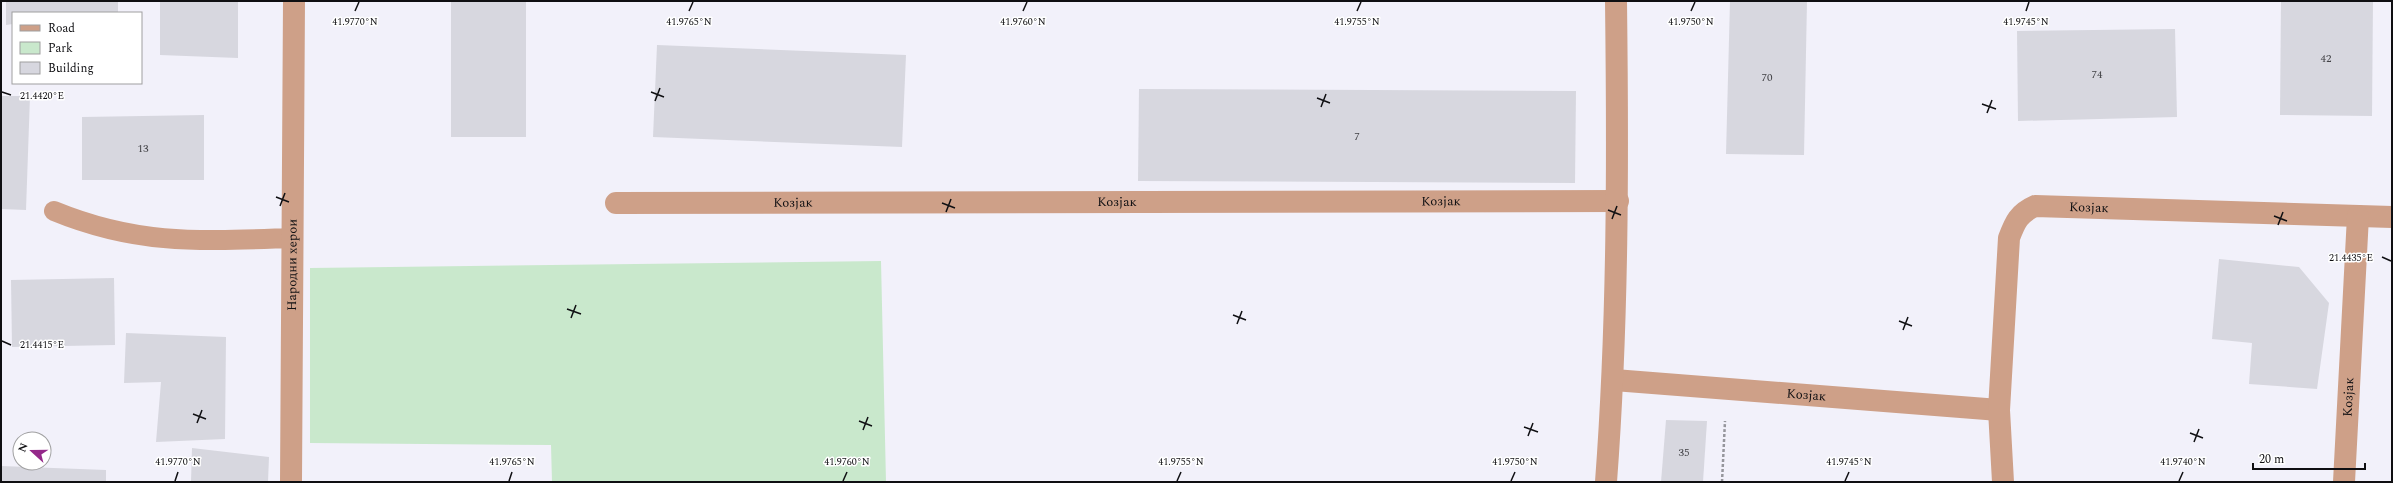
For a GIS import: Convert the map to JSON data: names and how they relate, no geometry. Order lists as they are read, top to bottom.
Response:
{
  "streets": {
    "street": ["Козјак", "Народни херои"]
  },
  "house_numbers": [
    "42",
    "74",
    "70",
    "7",
    "13",
    "35"
  ],
  "legend": ["Road", "Park", "Building"],
  "scale_bar": "20 m",
  "north": "left",
  "coordinates": [
    "41.9750°N",
    "41.9770°N",
    "41.9765°N",
    "41.9760°N",
    "41.9755°N",
    "41.9745°N",
    "21.4420°E",
    "21.4435°E",
    "21.4415°E",
    "41.9740°N"
  ]
}
